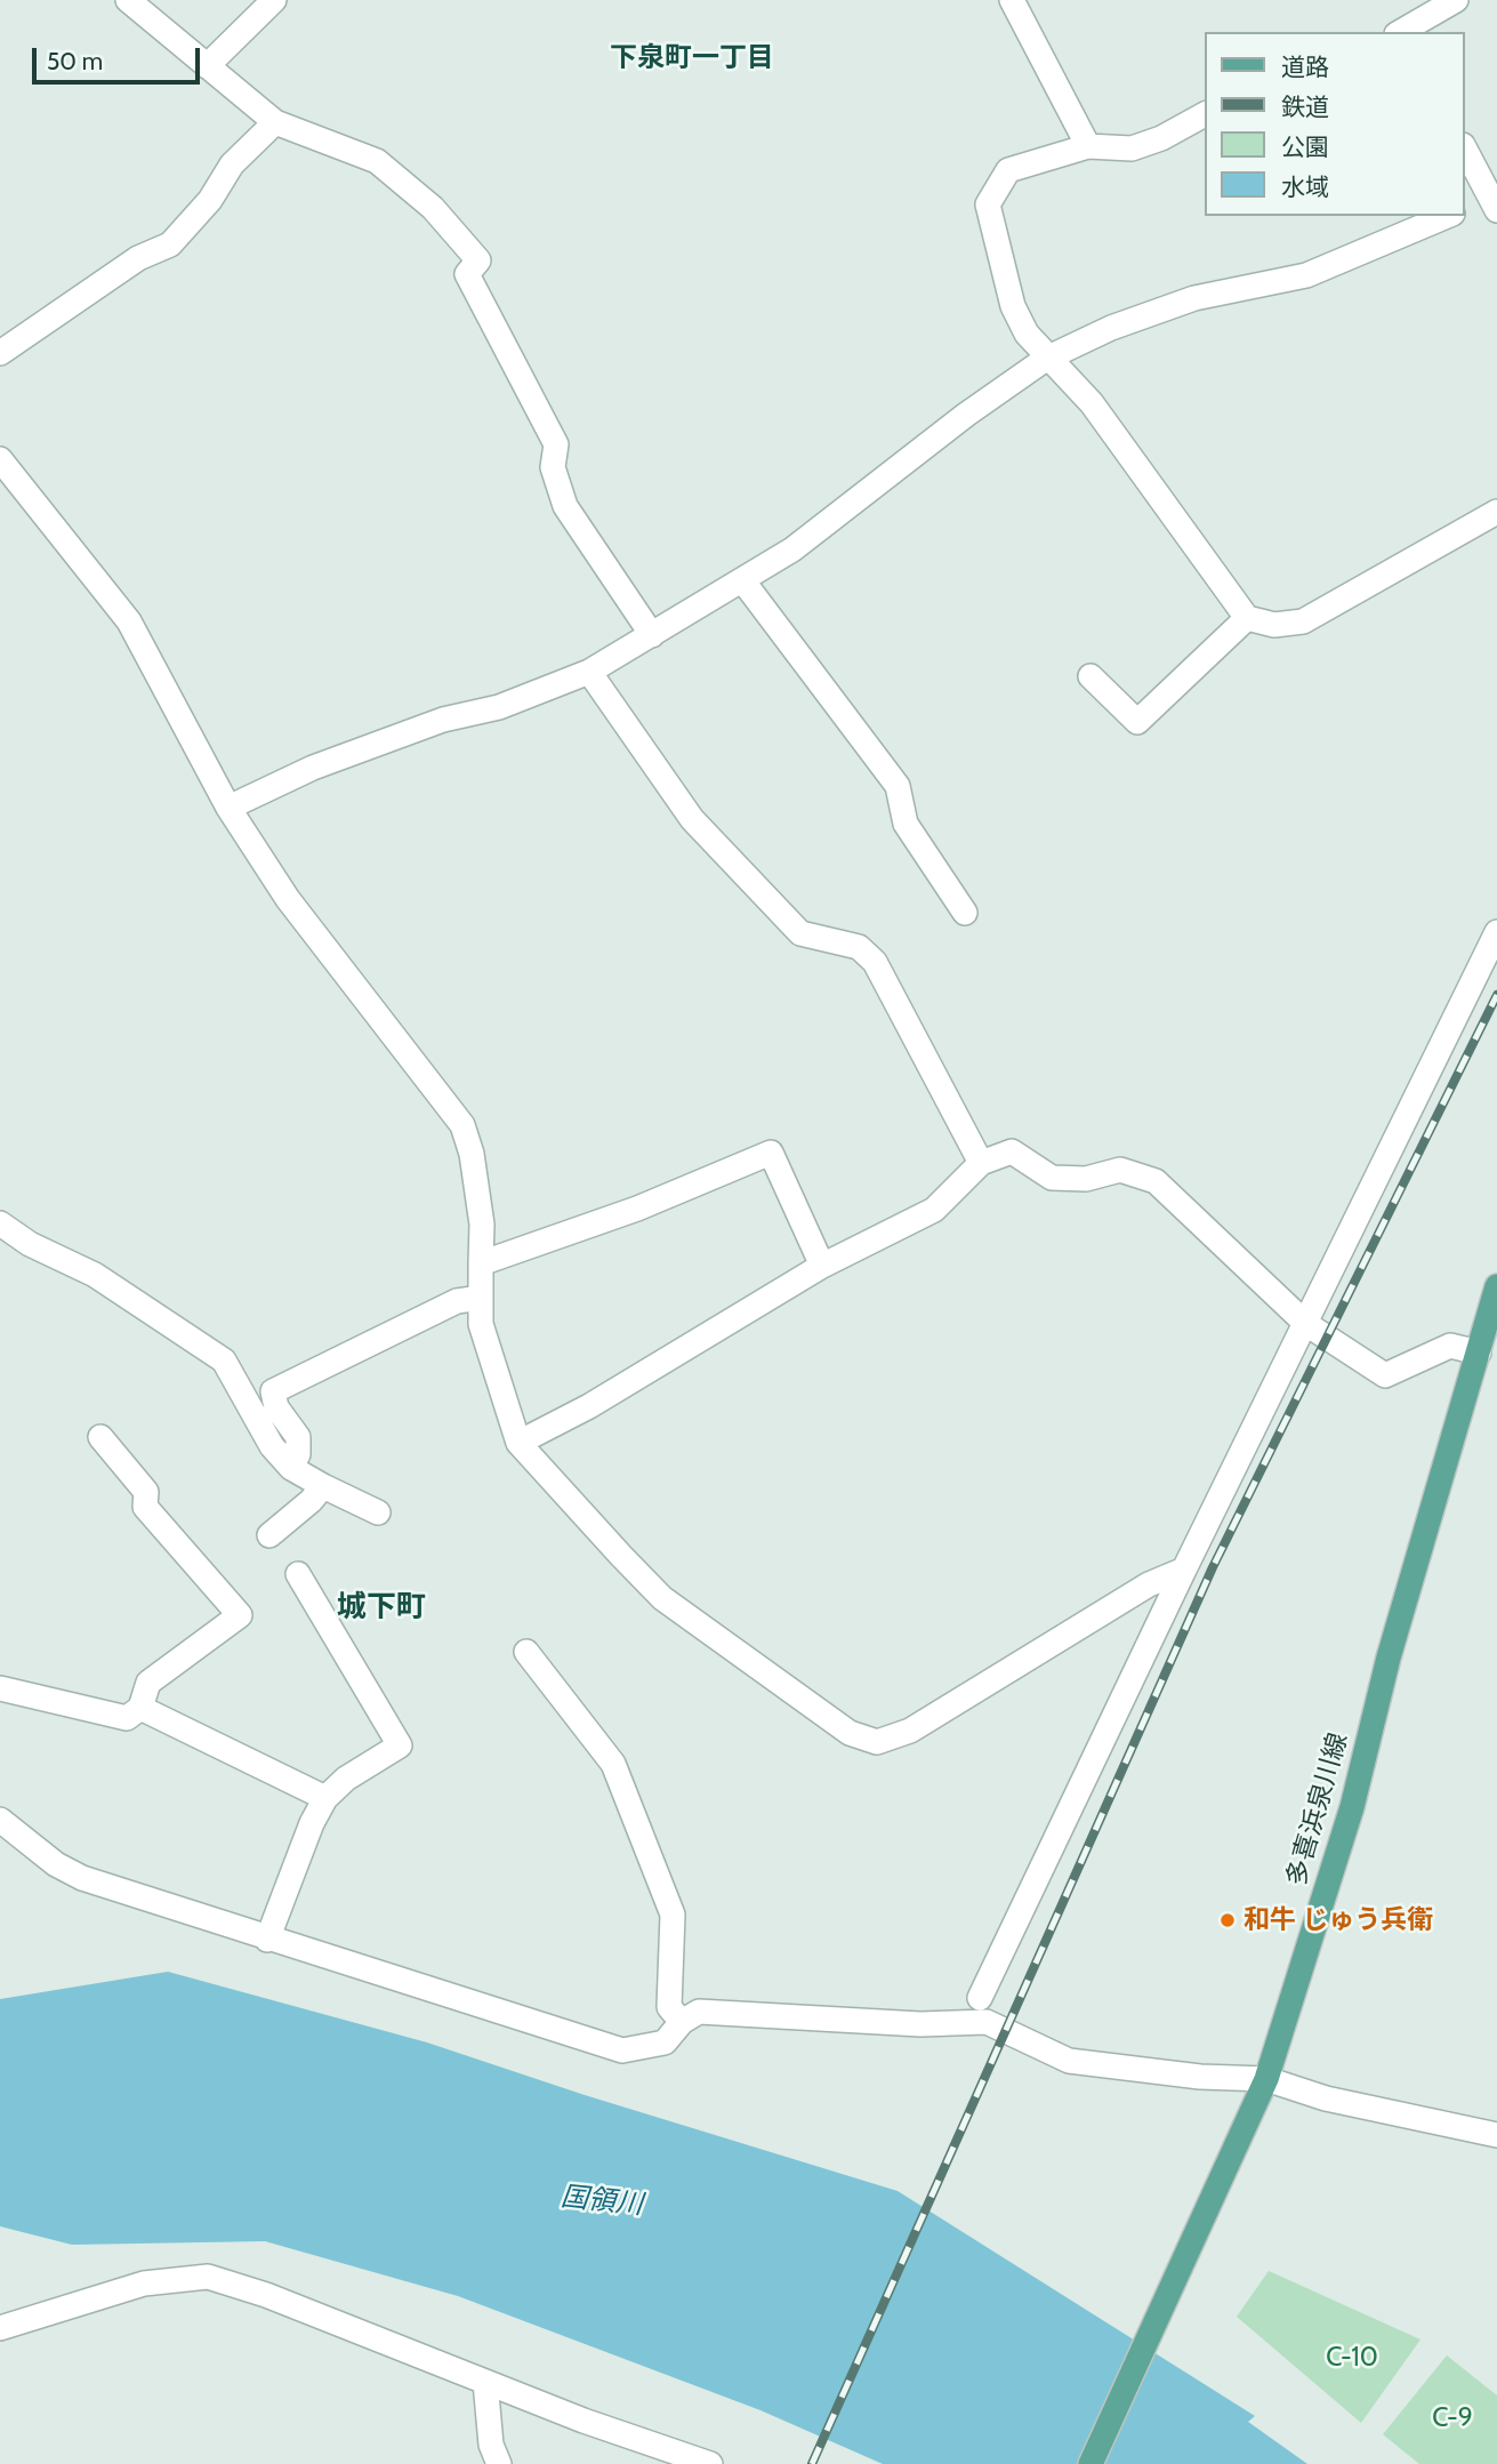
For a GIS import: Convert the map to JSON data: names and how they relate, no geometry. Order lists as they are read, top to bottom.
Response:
{
  "streets": {
    "main road": ["多喜浜泉川線"]
  },
  "districts": ["下泉町一丁目", "城下町"],
  "water": ["国領川"],
  "parks": ["C-10", "C-9"],
  "places": ["和牛 じゅう兵衛"],
  "legend": [
    "道路",
    "鉄道",
    "公園",
    "水域"
  ],
  "scale_bar": "50 m"
}
